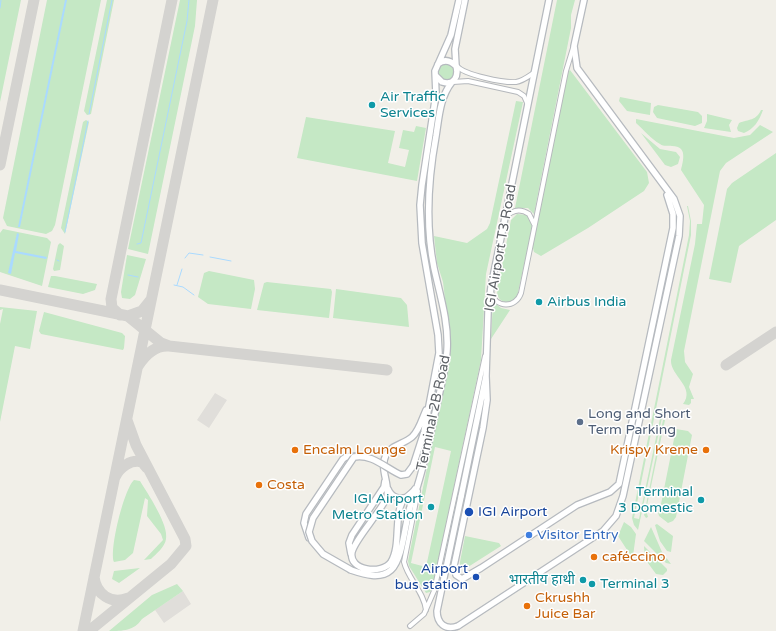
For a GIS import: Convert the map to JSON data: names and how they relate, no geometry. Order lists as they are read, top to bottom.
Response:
{
  "streets": {
    "main road": ["IGI Airport T3 Road", "Terminal 2B Road"]
  },
  "places": [
    "Air Traffic Services",
    "Airbus India",
    "Long and Short Term Parking",
    "Encalm Lounge",
    "Krispy Kreme",
    "Costa",
    "Terminal 3 Domestic",
    "IGI Airport Metro Station",
    "IGI Airport",
    "Visitor Entry",
    "caféccino",
    "Airport bus station",
    "भारतीय हाथी",
    "Terminal 3",
    "Ckrushh Juice Bar"
  ]
}
